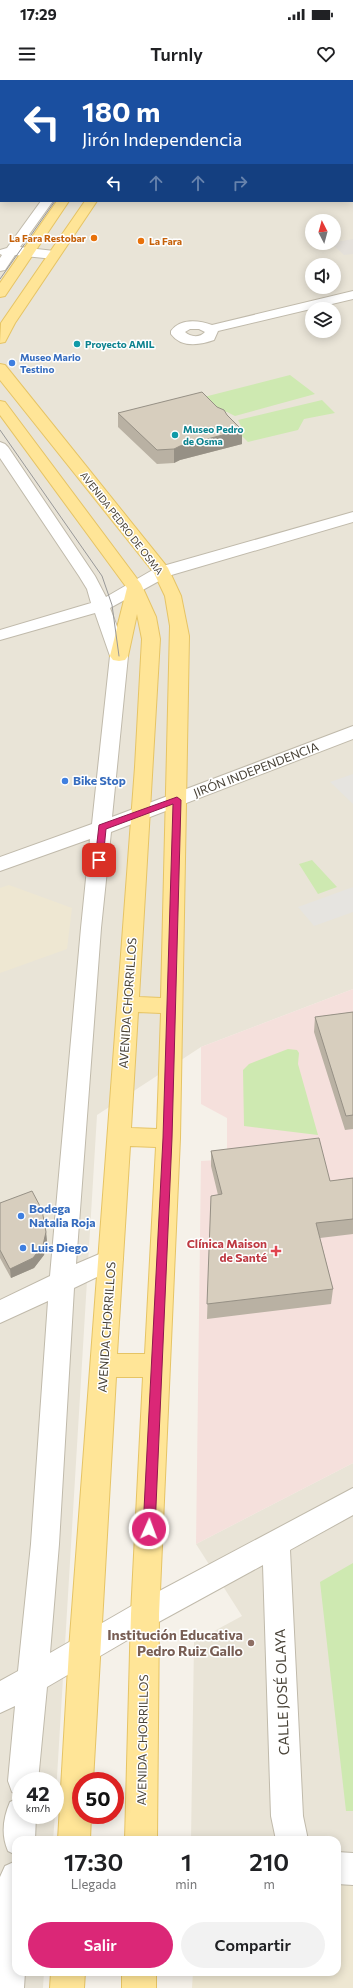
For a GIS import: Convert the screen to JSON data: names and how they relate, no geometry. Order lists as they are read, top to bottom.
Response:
{
  "streets": {
    "main road": ["AVENIDA PEDRO DE OSMA", "AVENIDA CHORRILLOS"],
    "street": ["JIRÓN INDEPENDENCIA", "CALLE JOSÉ OLAYA"]
  },
  "crossings": [
    ["AVENIDA PEDRO DE OSMA", "JIRÓN INDEPENDENCIA"],
    ["AVENIDA PEDRO DE OSMA", "AVENIDA CHORRILLOS"],
    ["JIRÓN INDEPENDENCIA", "AVENIDA CHORRILLOS"]
  ],
  "places": {
    "other": [
      "La Fara Restobar",
      "La Fara",
      "Proyecto AMIL",
      "Museo Mario Testino",
      "Museo Pedro de Osma",
      "Bike Stop",
      "Bodega Natalia Roja",
      "Luis Diego",
      "Institución Educativa Pedro Ruiz Gallo"
    ],
    "health": ["Clínica Maison de Santé"]
  },
  "north": "top",
  "page": {
    "status": "17:29",
    "header": "Turnly",
    "turn": ["180 m", "Jirón Independencia"],
    "speed": "42 km/h",
    "limit": "50",
    "eta": [
      "17:30",
      "Llegada",
      "1",
      "min",
      "210",
      "m"
    ],
    "buttons": ["Salir", "Compartir"]
  }
}
